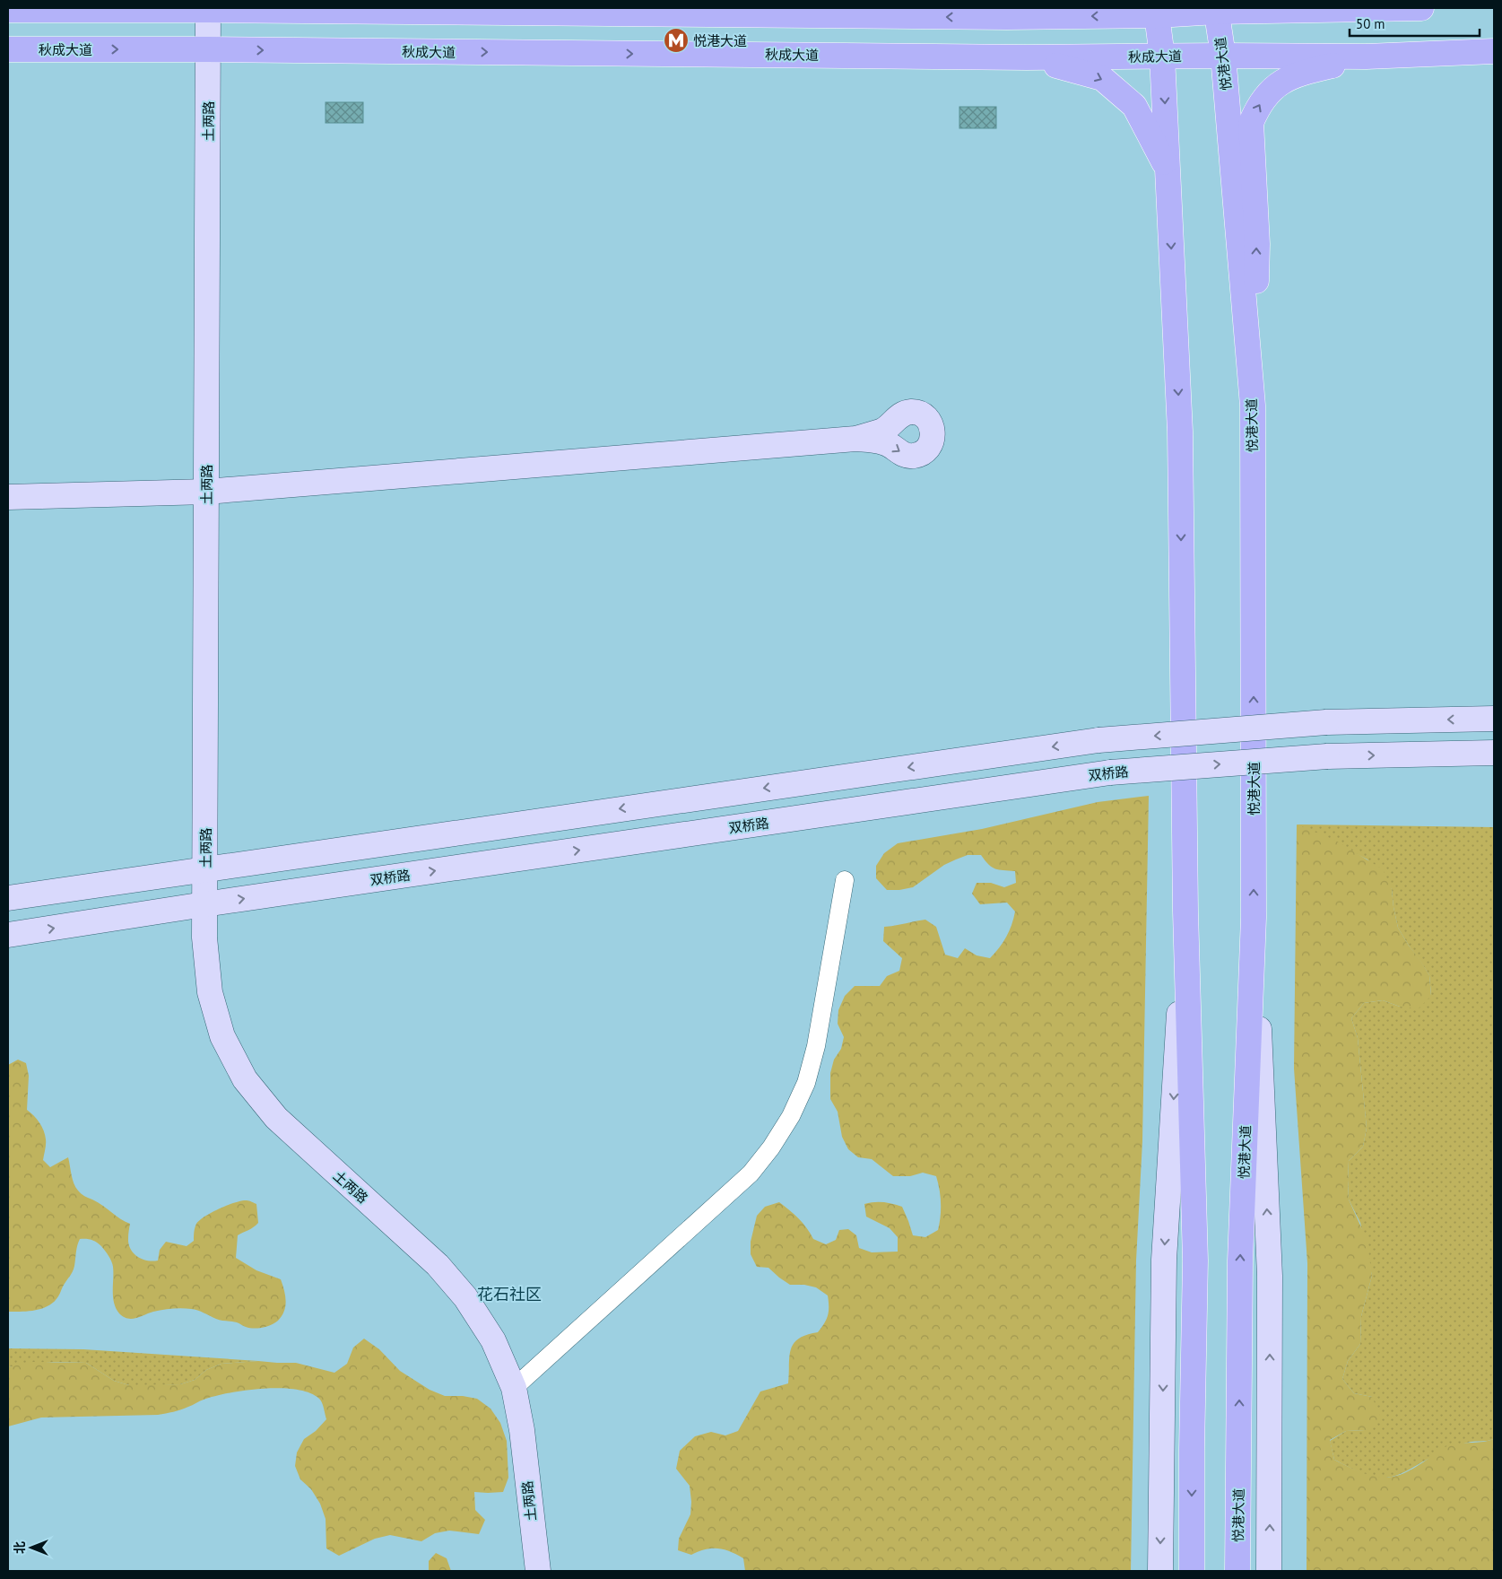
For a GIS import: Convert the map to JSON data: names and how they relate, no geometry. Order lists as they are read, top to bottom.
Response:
{
  "streets": {
    "main road": ["秋成大道", "悦港大道"],
    "street": ["土两路", "双桥路"]
  },
  "crossings": [
    ["秋成大道", "悦港大道"],
    ["秋成大道", "土两路"],
    ["土两路", "双桥路"]
  ],
  "districts": ["花石社区"],
  "places": {
    "metro station": ["悦港大道"]
  },
  "scale_bar": "50 m",
  "north": "left"
}
